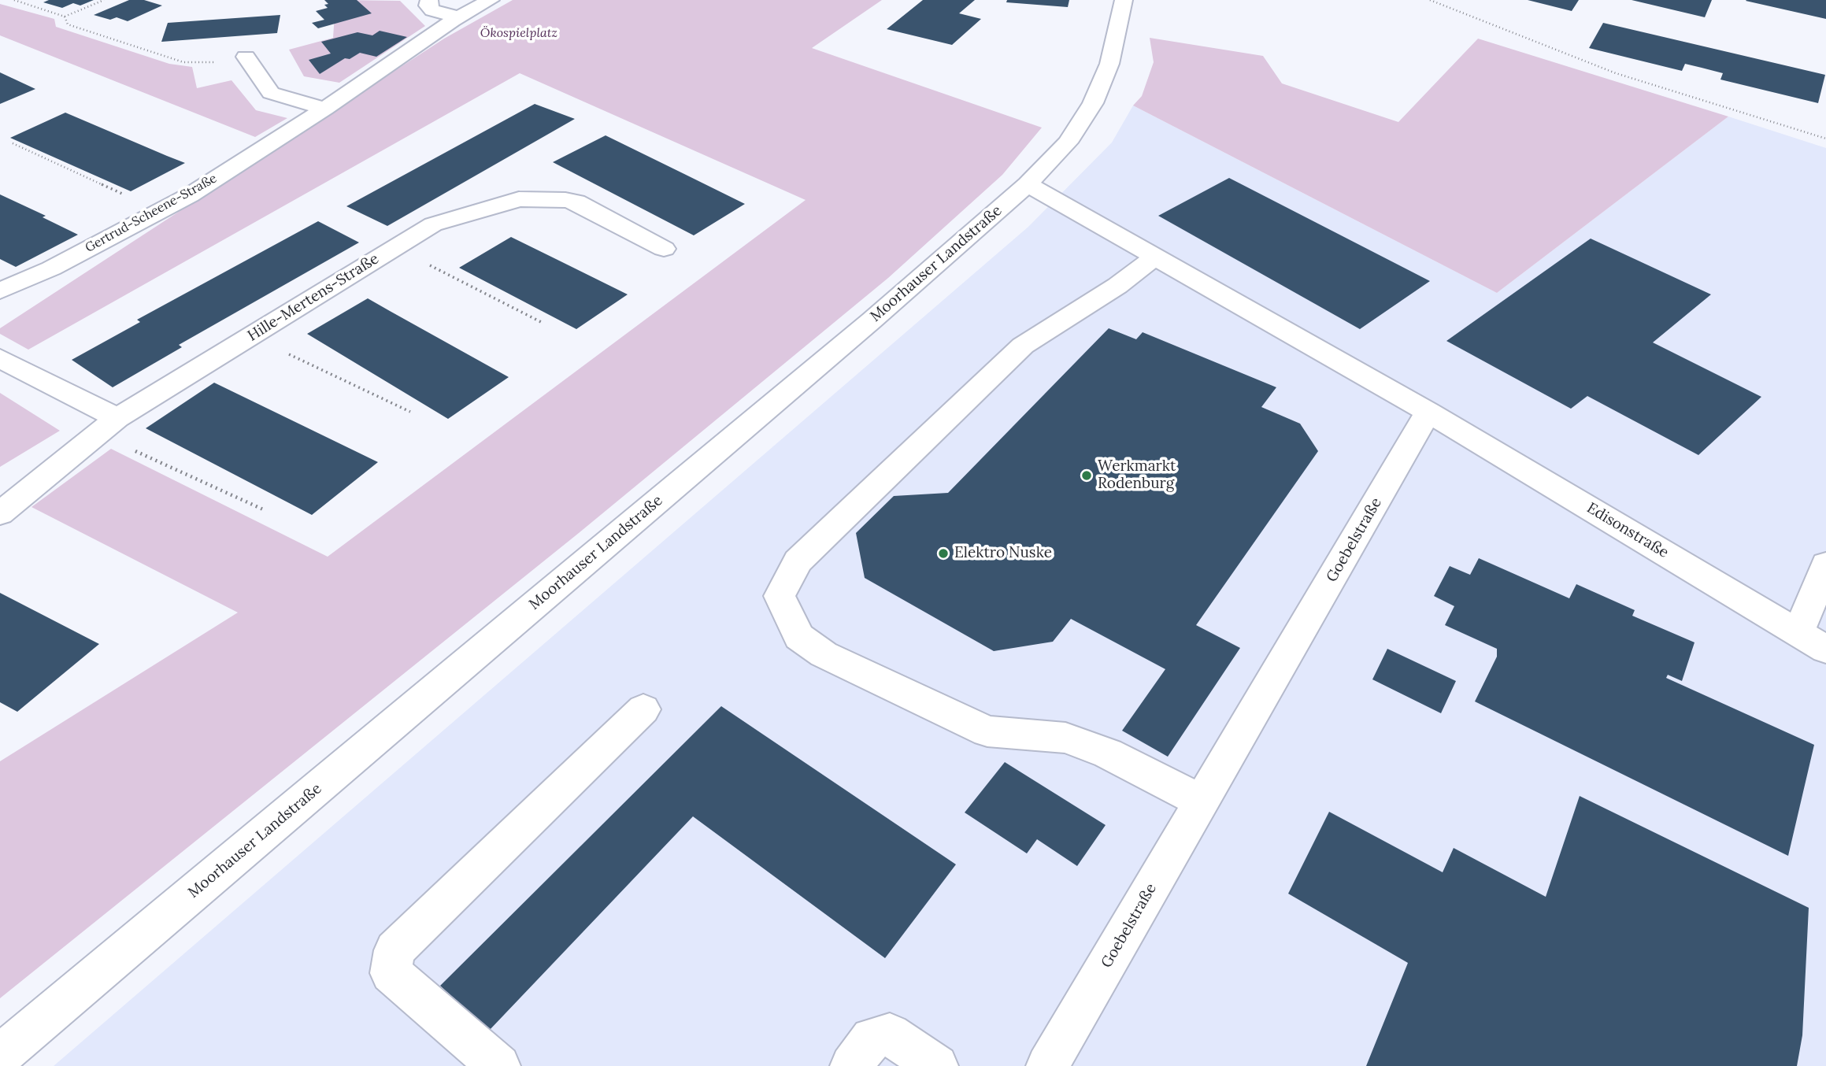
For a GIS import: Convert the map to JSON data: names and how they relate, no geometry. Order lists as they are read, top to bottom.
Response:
{
  "streets": {
    "street": [
      "Gertrud-Scheene-Straße",
      "Moorhauser Landstraße",
      "Hille-Mertens-Straße",
      "Edisonstraße",
      "Goebelstraße"
    ]
  },
  "crossings": [
    ["Edisonstraße", "Goebelstraße"]
  ],
  "parks": ["Ökospielplatz"],
  "places": ["Werkmarkt Rodenburg", "Elektro Nuske"]
}
